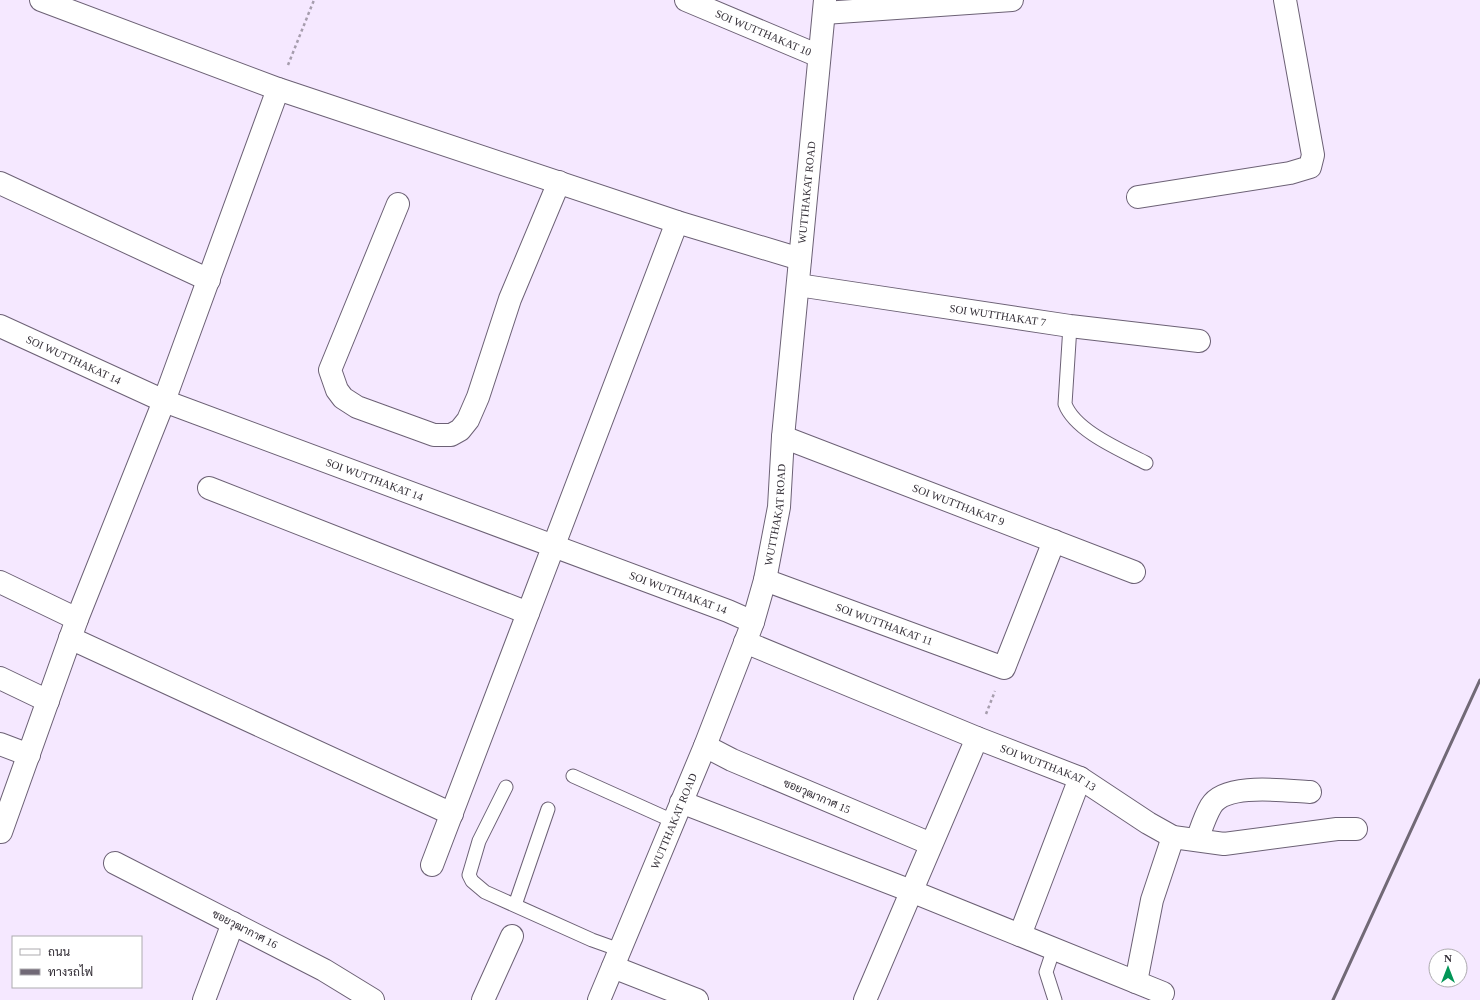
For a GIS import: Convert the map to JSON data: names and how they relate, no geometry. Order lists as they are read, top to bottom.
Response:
{
  "streets": {
    "street": [
      "SOI WUTTHAKAT 10",
      "WUTTHAKAT ROAD",
      "SOI WUTTHAKAT 7",
      "SOI WUTTHAKAT 14",
      "SOI WUTTHAKAT 9",
      "SOI WUTTHAKAT 11",
      "SOI WUTTHAKAT 13",
      "ซอยวุฒากาศ 15",
      "ซอยวุฒากาศ 16"
    ]
  },
  "crossings": [
    ["SOI WUTTHAKAT 10", "WUTTHAKAT ROAD"],
    ["WUTTHAKAT ROAD", "SOI WUTTHAKAT 7"],
    ["WUTTHAKAT ROAD", "SOI WUTTHAKAT 14"],
    ["WUTTHAKAT ROAD", "SOI WUTTHAKAT 9"],
    ["WUTTHAKAT ROAD", "SOI WUTTHAKAT 11"],
    ["WUTTHAKAT ROAD", "SOI WUTTHAKAT 13"],
    ["WUTTHAKAT ROAD", "ซอยวุฒากาศ 15"],
    ["SOI WUTTHAKAT 14", "SOI WUTTHAKAT 13"]
  ],
  "legend": ["ถนน", "ทางรถไฟ"],
  "north": "top"
}
